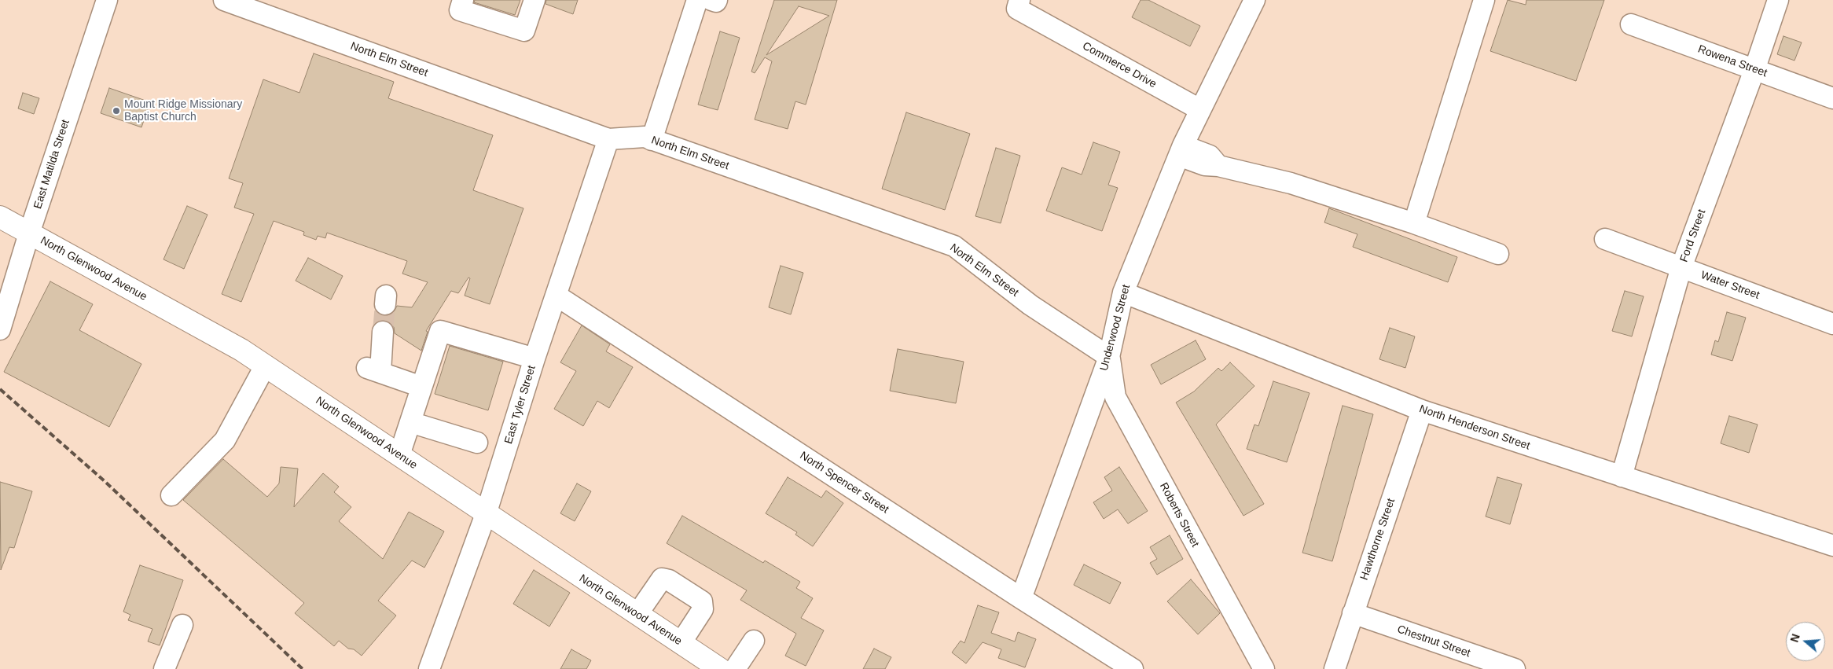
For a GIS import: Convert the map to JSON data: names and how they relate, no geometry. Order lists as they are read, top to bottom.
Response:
{
  "streets": {
    "main road": ["North Glenwood Avenue"],
    "street": [
      "North Elm Street",
      "Rowena Street",
      "Commerce Drive",
      "East Matilda Street",
      "Ford Street",
      "Water Street",
      "Underwood Street",
      "East Tyler Street",
      "North Henderson Street",
      "North Spencer Street",
      "Roberts Street",
      "Hawthorne Street",
      "Chestnut Street"
    ]
  },
  "crossings": [
    ["North Elm Street", "Underwood Street"],
    ["North Elm Street", "East Tyler Street"],
    ["North Elm Street", "Roberts Street"],
    ["Rowena Street", "Ford Street"],
    ["Commerce Drive", "Underwood Street"],
    ["East Matilda Street", "North Glenwood Avenue"],
    ["Ford Street", "Water Street"],
    ["Ford Street", "North Henderson Street"],
    ["North Glenwood Avenue", "East Tyler Street"],
    ["Underwood Street", "North Henderson Street"],
    ["Underwood Street", "North Spencer Street"],
    ["Underwood Street", "Roberts Street"],
    ["East Tyler Street", "North Spencer Street"],
    ["North Henderson Street", "Hawthorne Street"],
    ["Hawthorne Street", "Chestnut Street"]
  ],
  "places": ["Mount Ridge Missionary Baptist Church"],
  "north": "left"
}
